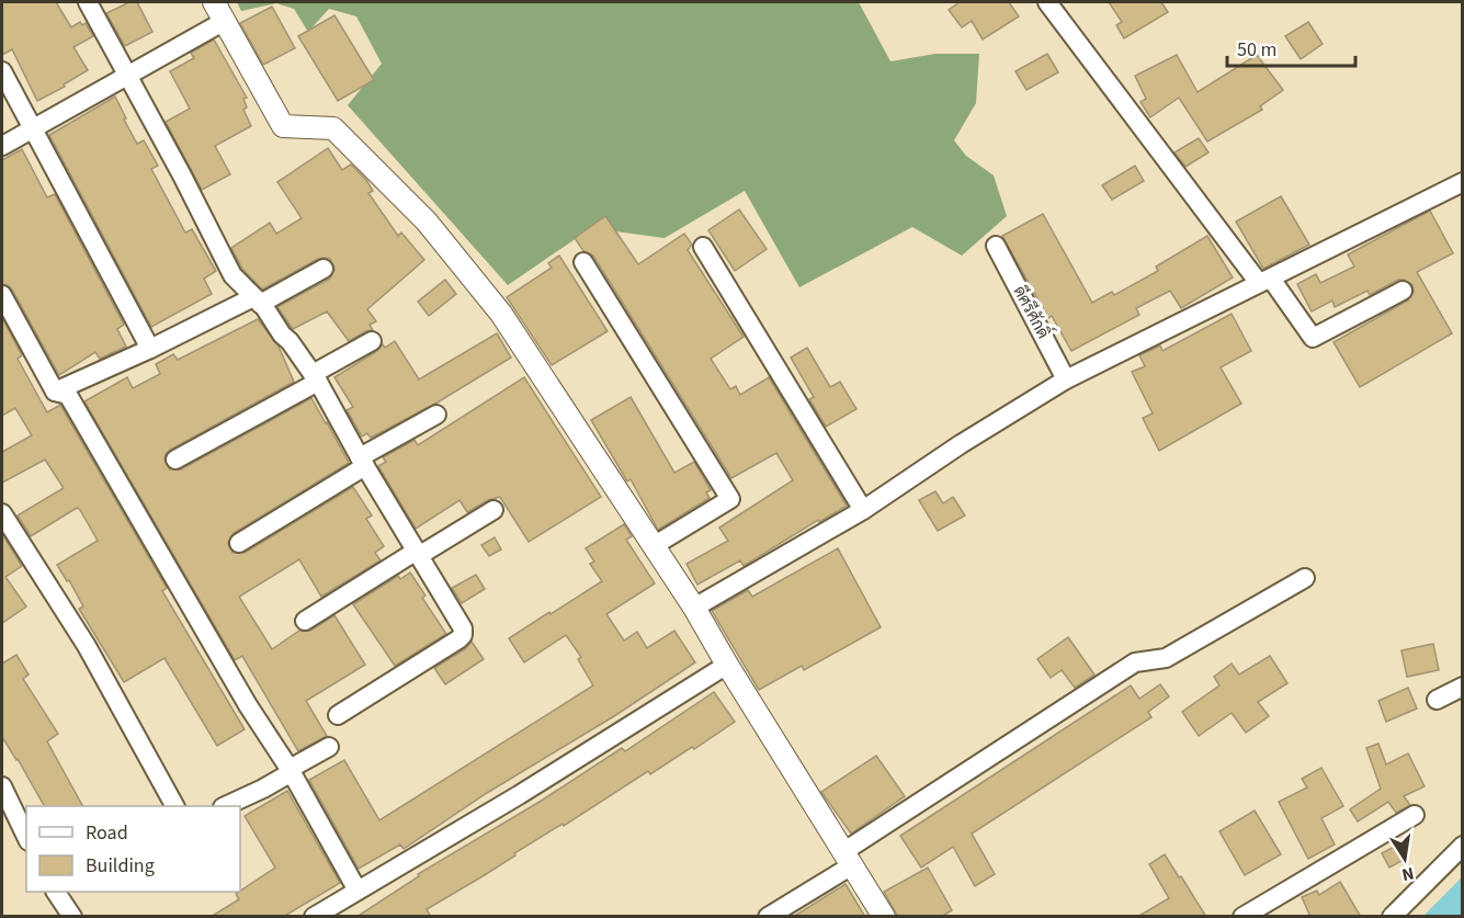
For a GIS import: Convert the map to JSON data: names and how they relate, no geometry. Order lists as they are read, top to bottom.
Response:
{
  "streets": {
    "street": ["ดีศรีศักดิ์"]
  },
  "legend": ["Road", "Building"],
  "scale_bar": "50 m",
  "north": "bottom"
}
